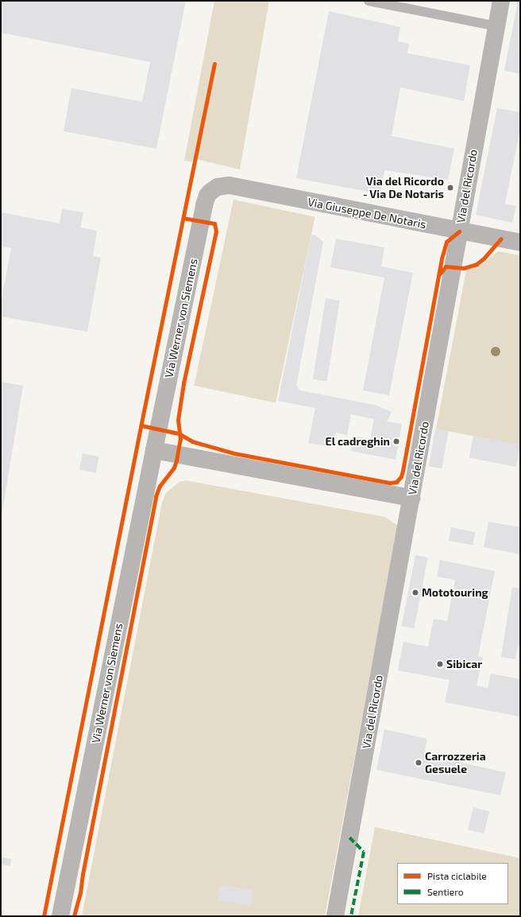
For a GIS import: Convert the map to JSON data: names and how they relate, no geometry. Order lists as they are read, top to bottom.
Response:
{
  "streets": {
    "street": ["Via del Ricordo", "Via Giuseppe De Notaris", "Via Werner von Siemens"]
  },
  "crossings": [
    ["Via del Ricordo", "Via Giuseppe De Notaris"],
    ["Via Giuseppe De Notaris", "Via Werner von Siemens"]
  ],
  "places": [
    "Via del Ricordo - Via De Notaris",
    "El cadreghin",
    "Mototouring",
    "Sibicar",
    "Carrozzeria Gesuele"
  ],
  "legend": ["Pista ciclabile", "Sentiero"]
}
